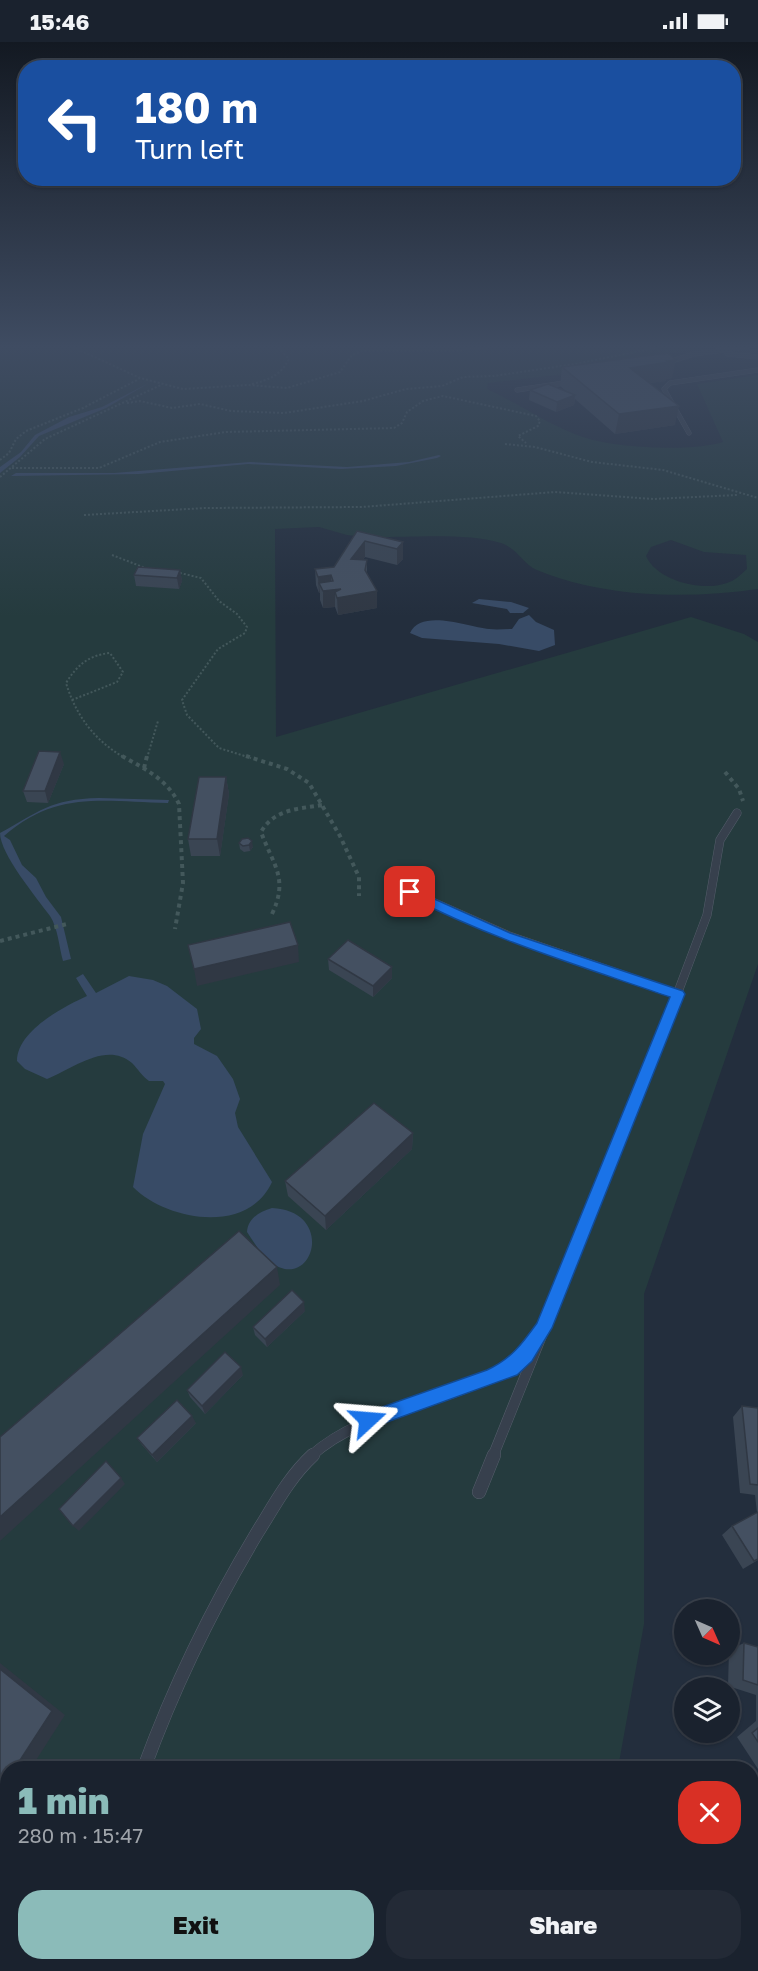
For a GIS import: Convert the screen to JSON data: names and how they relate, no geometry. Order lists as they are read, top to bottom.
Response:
{
  "north": "bottom right",
  "page": {
    "status": "15:46",
    "turn": ["180 m", "Turn left"],
    "heading": ["1 min", "280 m · 15:47"],
    "buttons": ["Exit", "Share"]
  }
}
